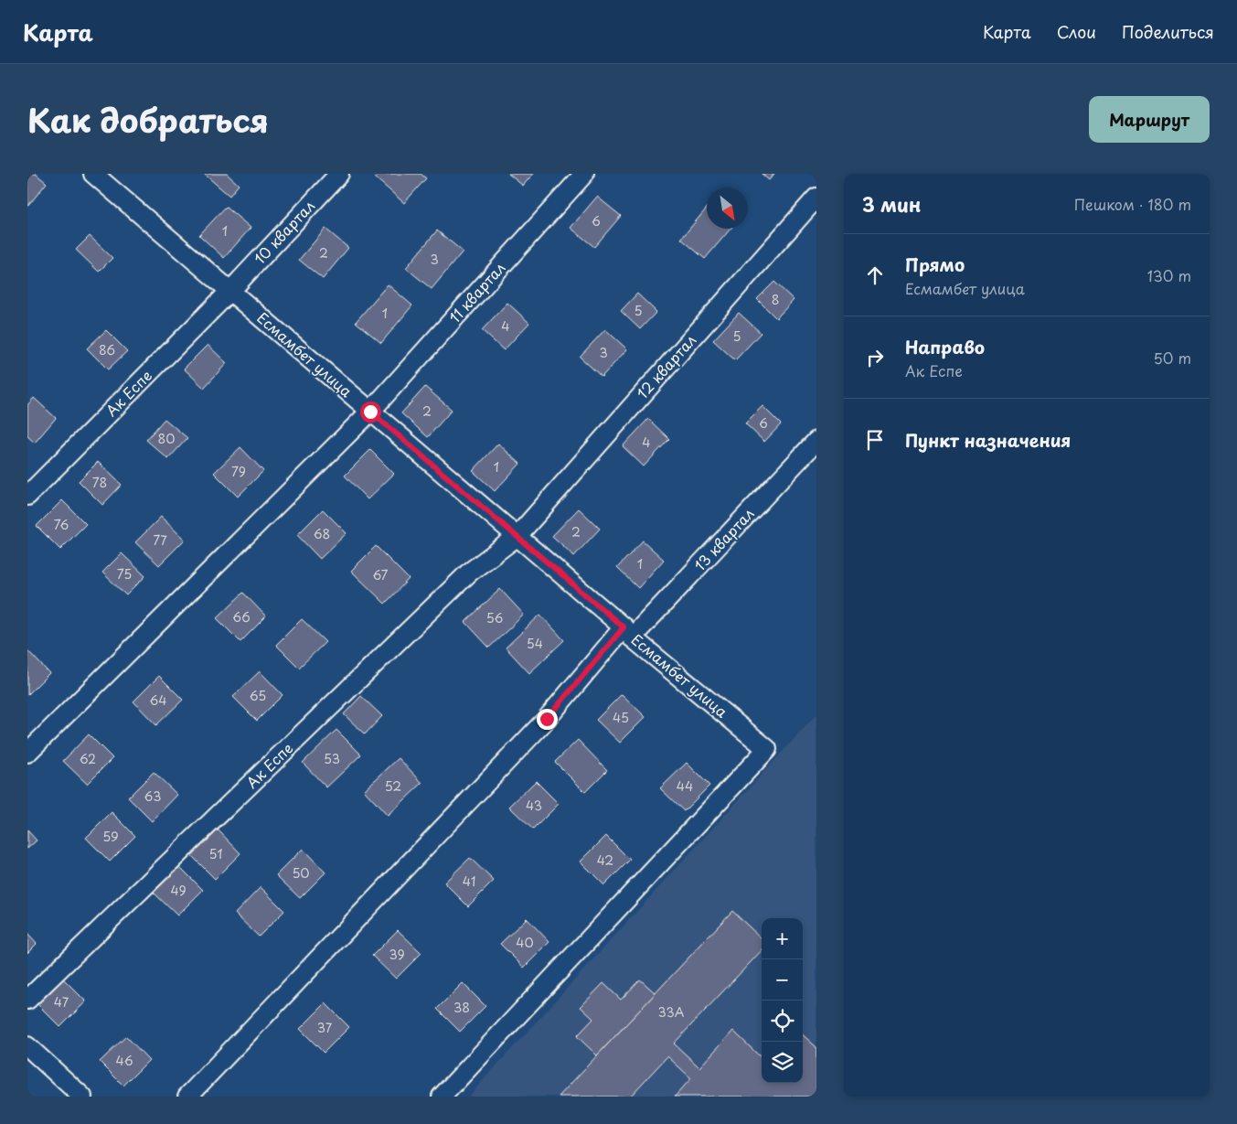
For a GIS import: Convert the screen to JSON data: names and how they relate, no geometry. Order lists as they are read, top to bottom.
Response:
{
  "streets": {
    "street": [
      "10 квартал",
      "11 квартал",
      "Есмамбет улица",
      "12 квартал",
      "Ак Еспе",
      "13 квартал"
    ]
  },
  "crossings": [
    ["10 квартал", "Есмамбет улица"],
    ["10 квартал", "Ак Еспе"],
    ["11 квартал", "Есмамбет улица"],
    ["Есмамбет улица", "12 квартал"],
    ["Есмамбет улица", "Ак Еспе"],
    ["Есмамбет улица", "13 квартал"],
    ["12 квартал", "Ак Еспе"]
  ],
  "house_numbers": [
    "6",
    "1",
    "2",
    "3",
    "8",
    "5",
    "1",
    "4",
    "5",
    "86",
    "3",
    "2",
    "6",
    "80",
    "4",
    "1",
    "79",
    "78",
    "76",
    "2",
    "68",
    "77",
    "1",
    "75",
    "67",
    "66",
    "56",
    "54",
    "65",
    "64",
    "45",
    "62",
    "53",
    "52",
    "44",
    "63",
    "43",
    "59",
    "51",
    "42",
    "50",
    "41",
    "49",
    "40",
    "39",
    "47",
    "38",
    "33А",
    "37",
    "46"
  ],
  "north": "bottom right",
  "page": {
    "header": "Карта",
    "nav": ["Карта", "Слои", "Поделиться"],
    "title": "Как добраться",
    "buttons": "Маршрут",
    "heading": ["3 мин", "Пешком · 180 m"],
    "list": [
      ["Прямо", "Есмамбет улица", "130 m"],
      ["Направо", "Ак Еспе", "50 m"],
      "Пункт назначения"
    ],
    "map_buttons": ["+", "−"]
  }
}
